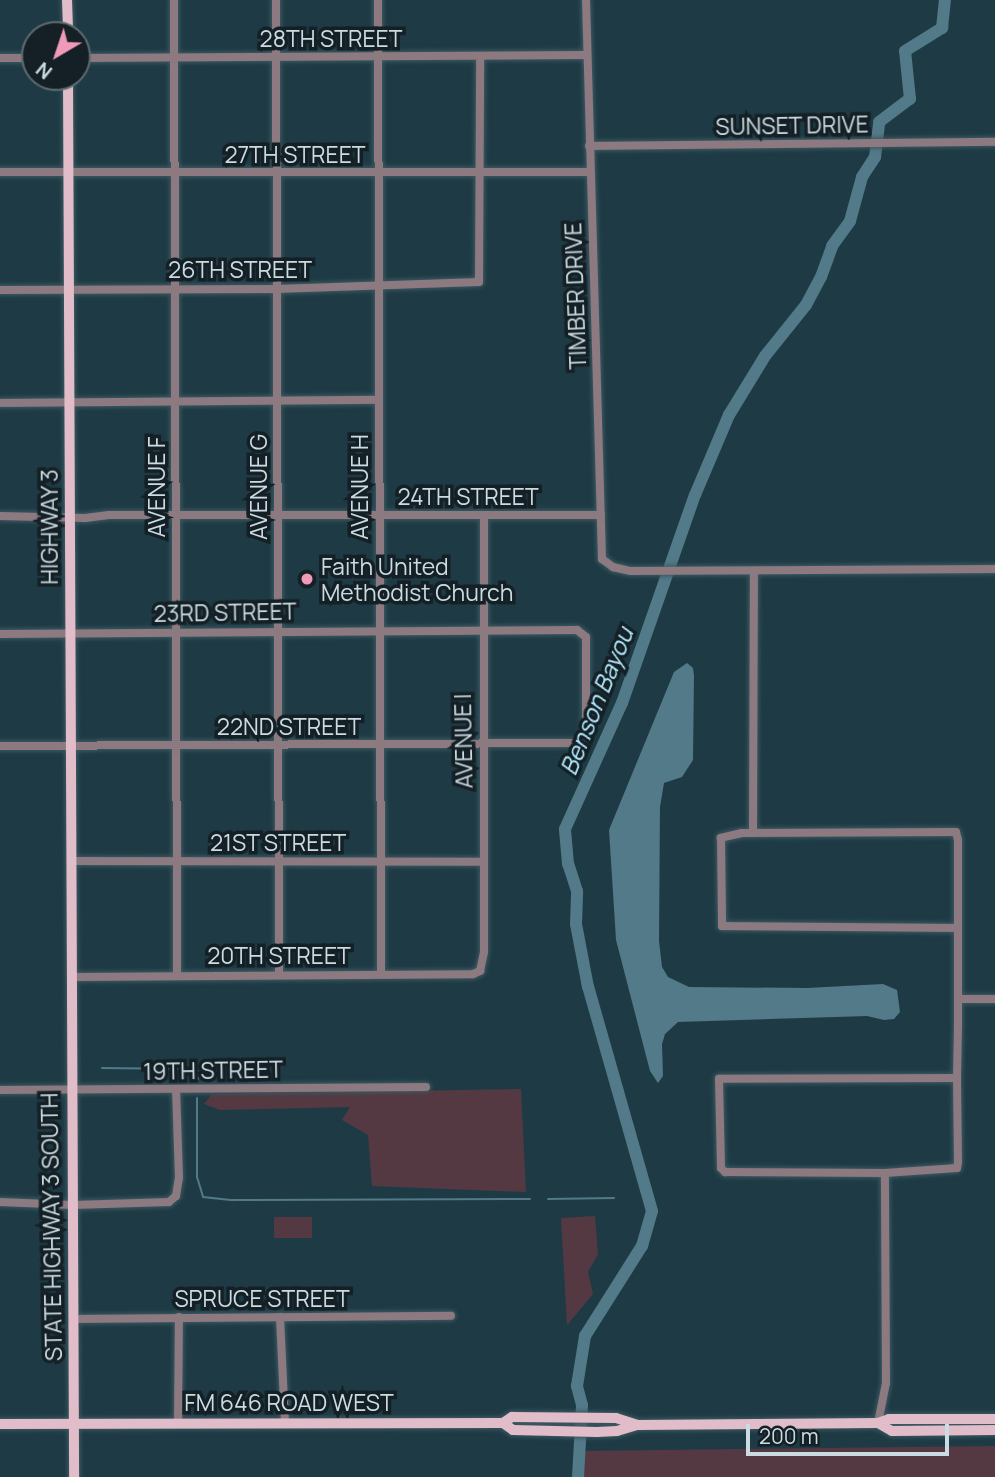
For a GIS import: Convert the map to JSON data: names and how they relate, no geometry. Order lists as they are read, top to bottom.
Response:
{
  "streets": {
    "main road": ["HIGHWAY 3", "STATE HIGHWAY 3 SOUTH", "FM 646 ROAD WEST"],
    "street": [
      "28TH STREET",
      "SUNSET DRIVE",
      "27TH STREET",
      "26TH STREET",
      "TIMBER DRIVE",
      "AVENUE F",
      "AVENUE G",
      "AVENUE H",
      "24TH STREET",
      "23RD STREET",
      "22ND STREET",
      "AVENUE I",
      "21ST STREET",
      "20TH STREET",
      "19TH STREET",
      "SPRUCE STREET"
    ]
  },
  "crossings": [
    ["28TH STREET", "TIMBER DRIVE"],
    ["28TH STREET", "AVENUE F"],
    ["28TH STREET", "AVENUE G"],
    ["28TH STREET", "AVENUE H"],
    ["SUNSET DRIVE", "TIMBER DRIVE"],
    ["27TH STREET", "26TH STREET"],
    ["27TH STREET", "TIMBER DRIVE"],
    ["27TH STREET", "AVENUE F"],
    ["27TH STREET", "AVENUE G"],
    ["27TH STREET", "AVENUE H"],
    ["27TH STREET", "HIGHWAY 3"],
    ["26TH STREET", "AVENUE F"],
    ["26TH STREET", "AVENUE G"],
    ["26TH STREET", "AVENUE H"],
    ["26TH STREET", "HIGHWAY 3"],
    ["TIMBER DRIVE", "24TH STREET"],
    ["AVENUE F", "24TH STREET"],
    ["AVENUE F", "23RD STREET"],
    ["AVENUE F", "22ND STREET"],
    ["AVENUE F", "21ST STREET"],
    ["AVENUE F", "20TH STREET"],
    ["AVENUE G", "24TH STREET"],
    ["AVENUE G", "23RD STREET"],
    ["AVENUE G", "22ND STREET"],
    ["AVENUE G", "21ST STREET"],
    ["AVENUE G", "20TH STREET"],
    ["AVENUE H", "24TH STREET"],
    ["AVENUE H", "23RD STREET"],
    ["AVENUE H", "22ND STREET"],
    ["AVENUE H", "21ST STREET"],
    ["AVENUE H", "20TH STREET"],
    ["24TH STREET", "HIGHWAY 3"],
    ["24TH STREET", "AVENUE I"],
    ["HIGHWAY 3", "23RD STREET"],
    ["HIGHWAY 3", "22ND STREET"],
    ["HIGHWAY 3", "21ST STREET"],
    ["HIGHWAY 3", "20TH STREET"],
    ["HIGHWAY 3", "STATE HIGHWAY 3 SOUTH"],
    ["23RD STREET", "22ND STREET"],
    ["23RD STREET", "AVENUE I"],
    ["22ND STREET", "AVENUE I"],
    ["AVENUE I", "21ST STREET"],
    ["AVENUE I", "20TH STREET"],
    ["20TH STREET", "STATE HIGHWAY 3 SOUTH"],
    ["19TH STREET", "STATE HIGHWAY 3 SOUTH"],
    ["STATE HIGHWAY 3 SOUTH", "SPRUCE STREET"],
    ["STATE HIGHWAY 3 SOUTH", "FM 646 ROAD WEST"]
  ],
  "water": ["Benson Bayou"],
  "places": ["Faith United Methodist Church"],
  "scale_bar": "200 m",
  "north": "bottom left"
}
